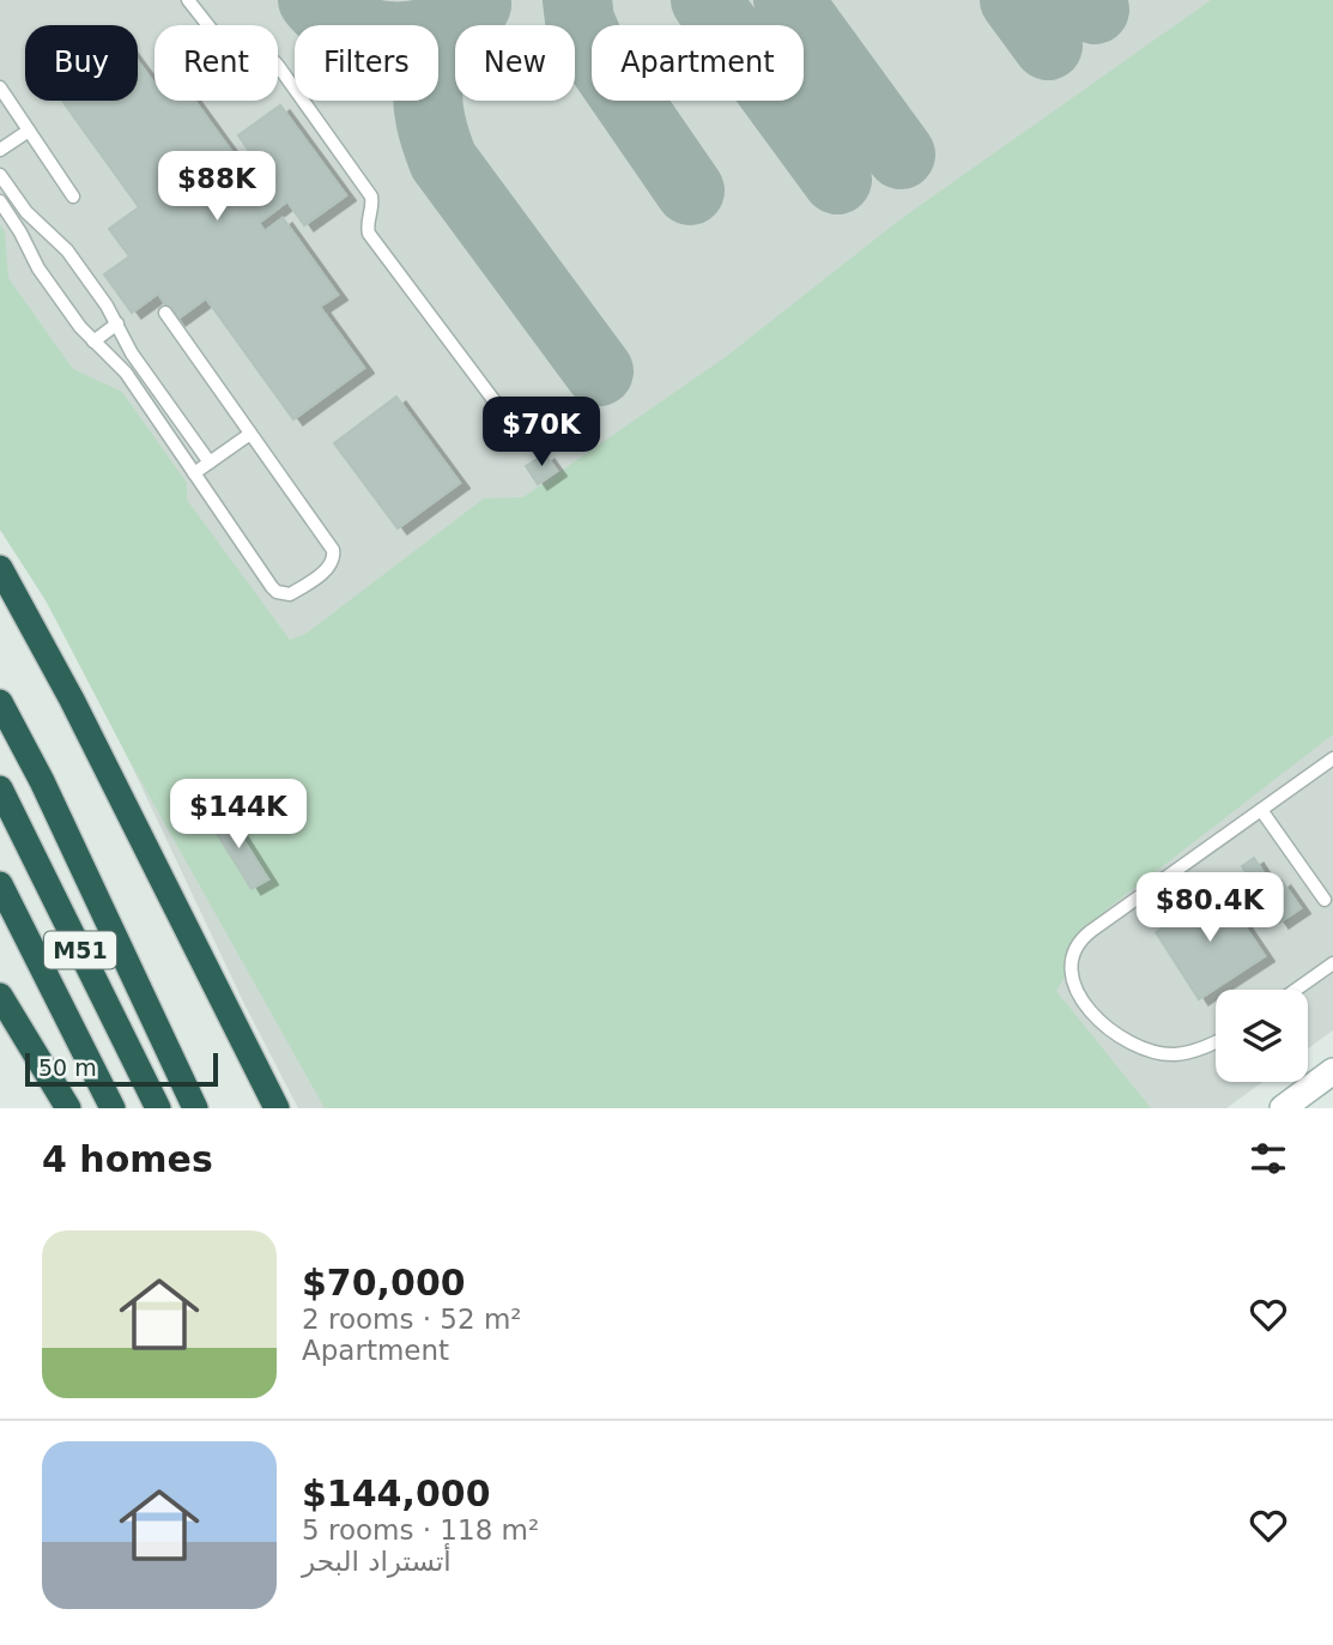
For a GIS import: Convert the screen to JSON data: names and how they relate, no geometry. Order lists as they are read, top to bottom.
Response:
{
  "streets": {
    "highway": ["M51"]
  },
  "scale_bar": "50 m",
  "page": {
    "chip": [
      "Buy",
      "Rent",
      "Filters",
      "New",
      "Apartment"
    ],
    "price": [
      "$88K",
      "$70K",
      "$144K",
      "$80.4K"
    ],
    "scale": "50 m",
    "heading": "4 homes",
    "list": [
      {
        "name": "$70,000",
        "note": "2 rooms · 52 m² · Apartment"
      },
      {
        "name": "$144,000",
        "note": "5 rooms · 118 m² · أتستراد البحر"
      }
    ]
  }
}
